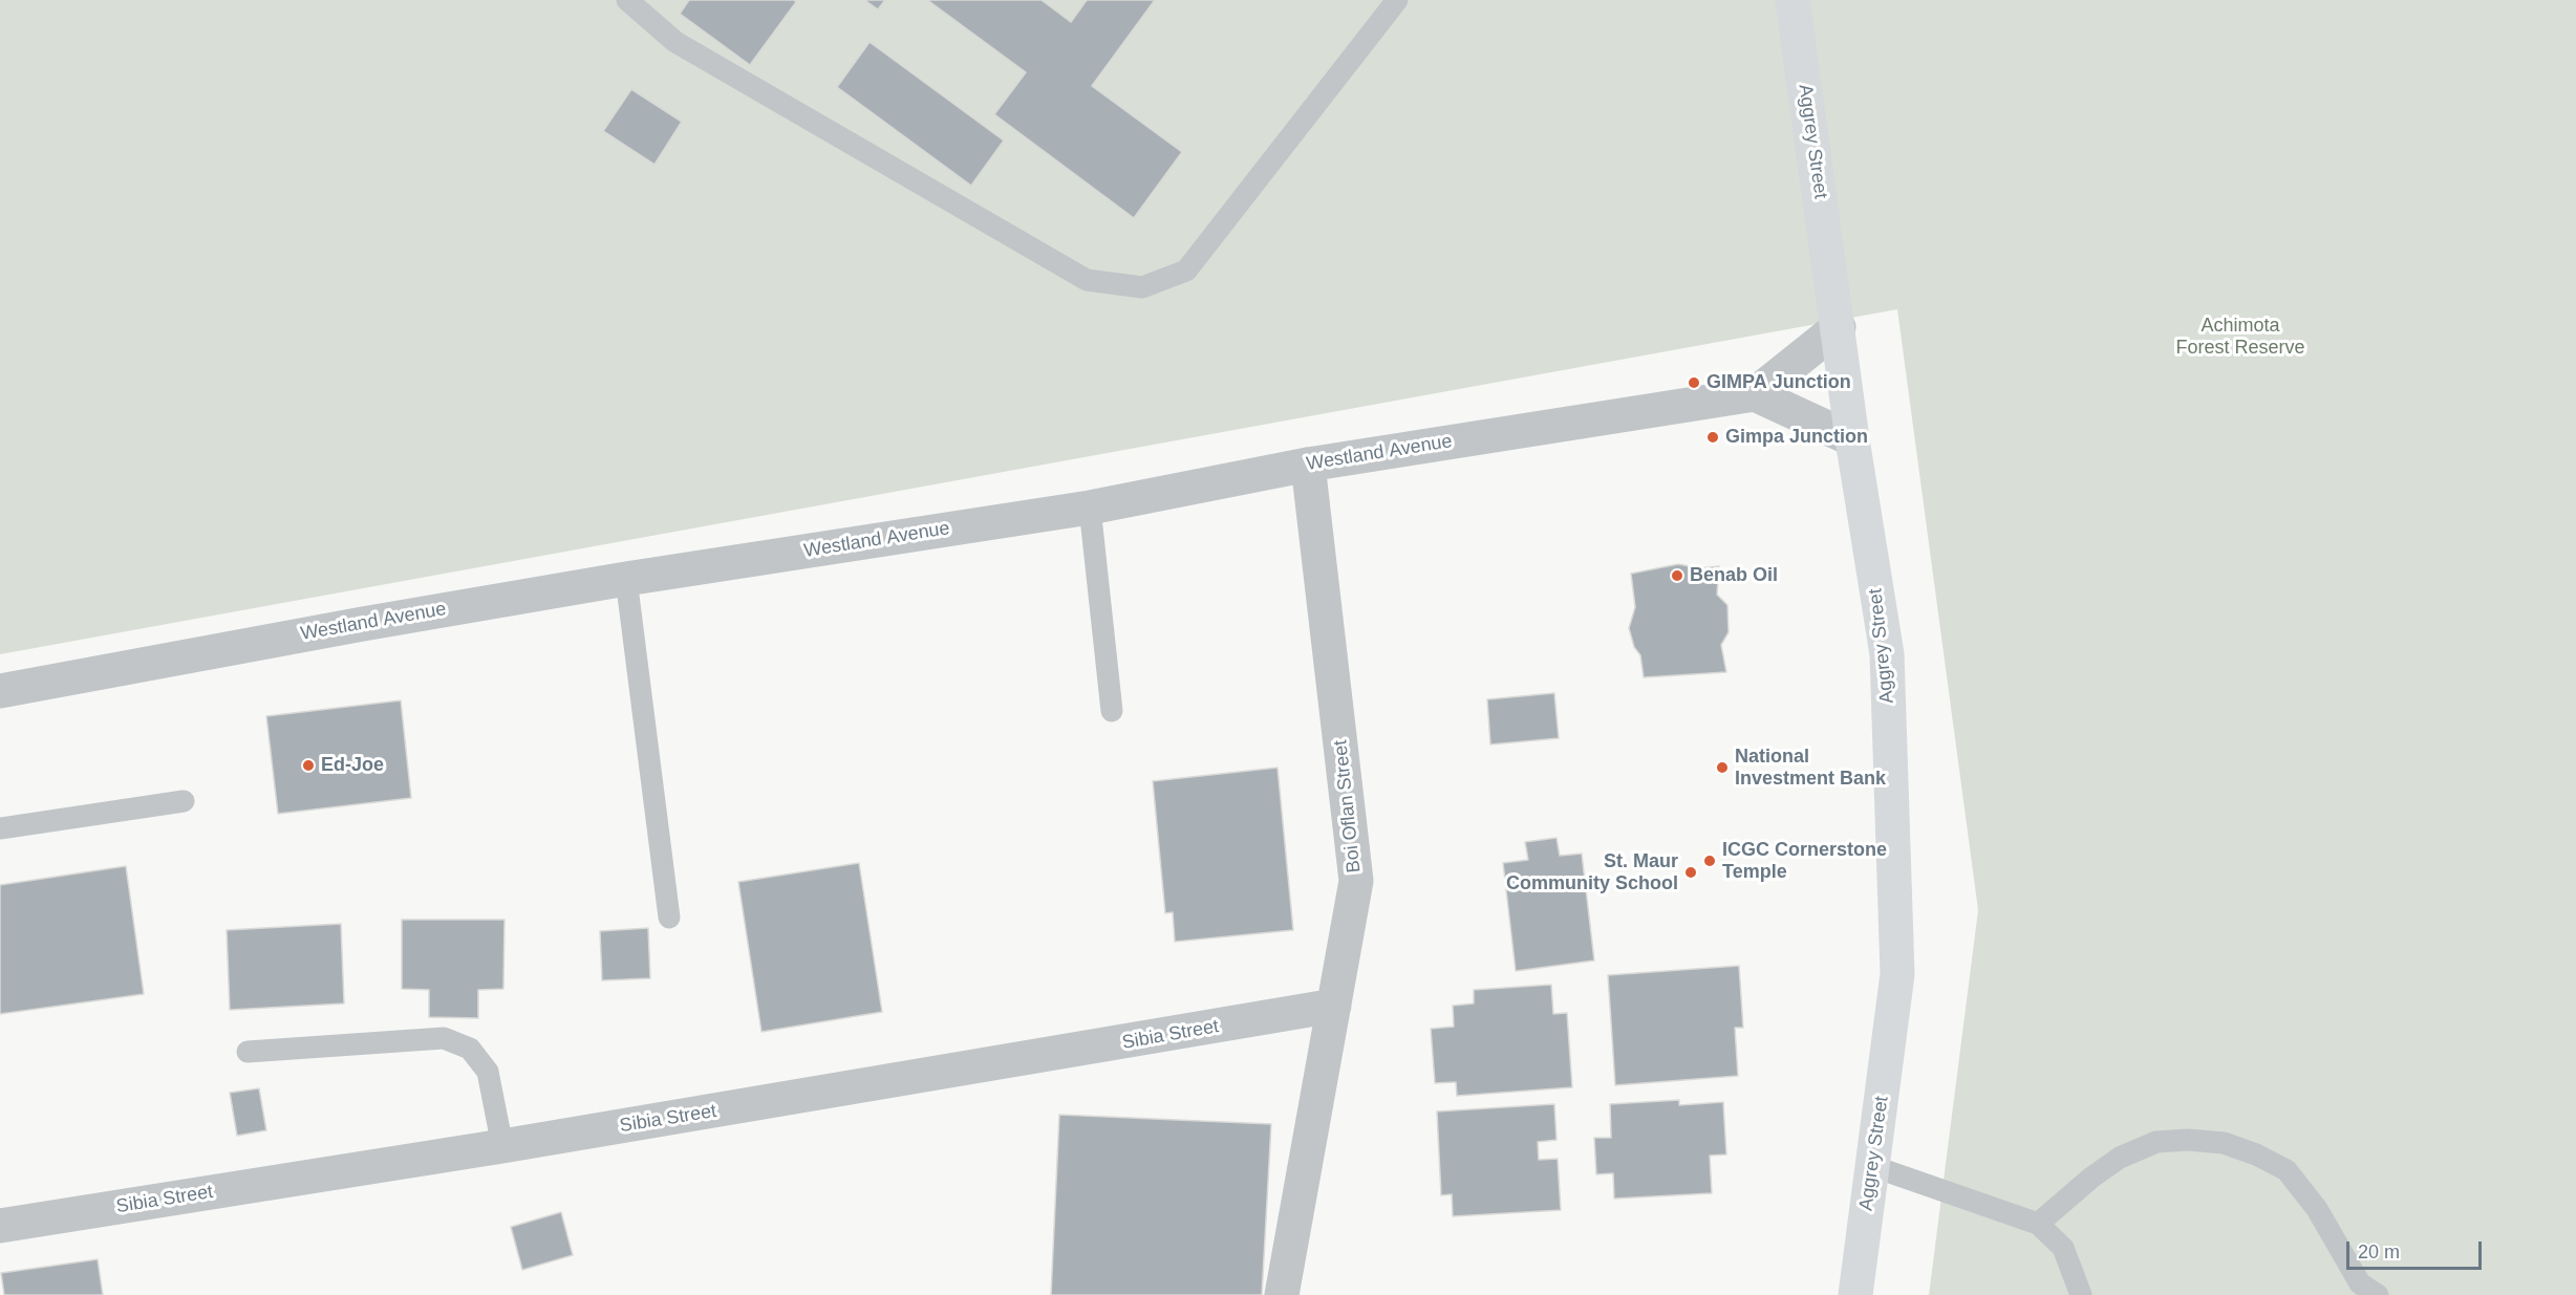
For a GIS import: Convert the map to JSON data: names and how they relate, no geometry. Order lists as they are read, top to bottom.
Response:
{
  "streets": {
    "main road": ["Aggrey Street"],
    "street": ["Westland Avenue", "Boi Oflan Street", "Sibia Street"]
  },
  "crossings": [
    ["Aggrey Street", "Westland Avenue"],
    ["Westland Avenue", "Boi Oflan Street"],
    ["Boi Oflan Street", "Sibia Street"]
  ],
  "parks": ["Achimota Forest Reserve"],
  "places": [
    "GIMPA Junction",
    "Gimpa Junction",
    "Benab Oil",
    "Ed-Joe",
    "National Investment Bank",
    "ICGC Cornerstone Temple",
    "St. Maur Community School"
  ],
  "scale_bar": "20 m"
}
